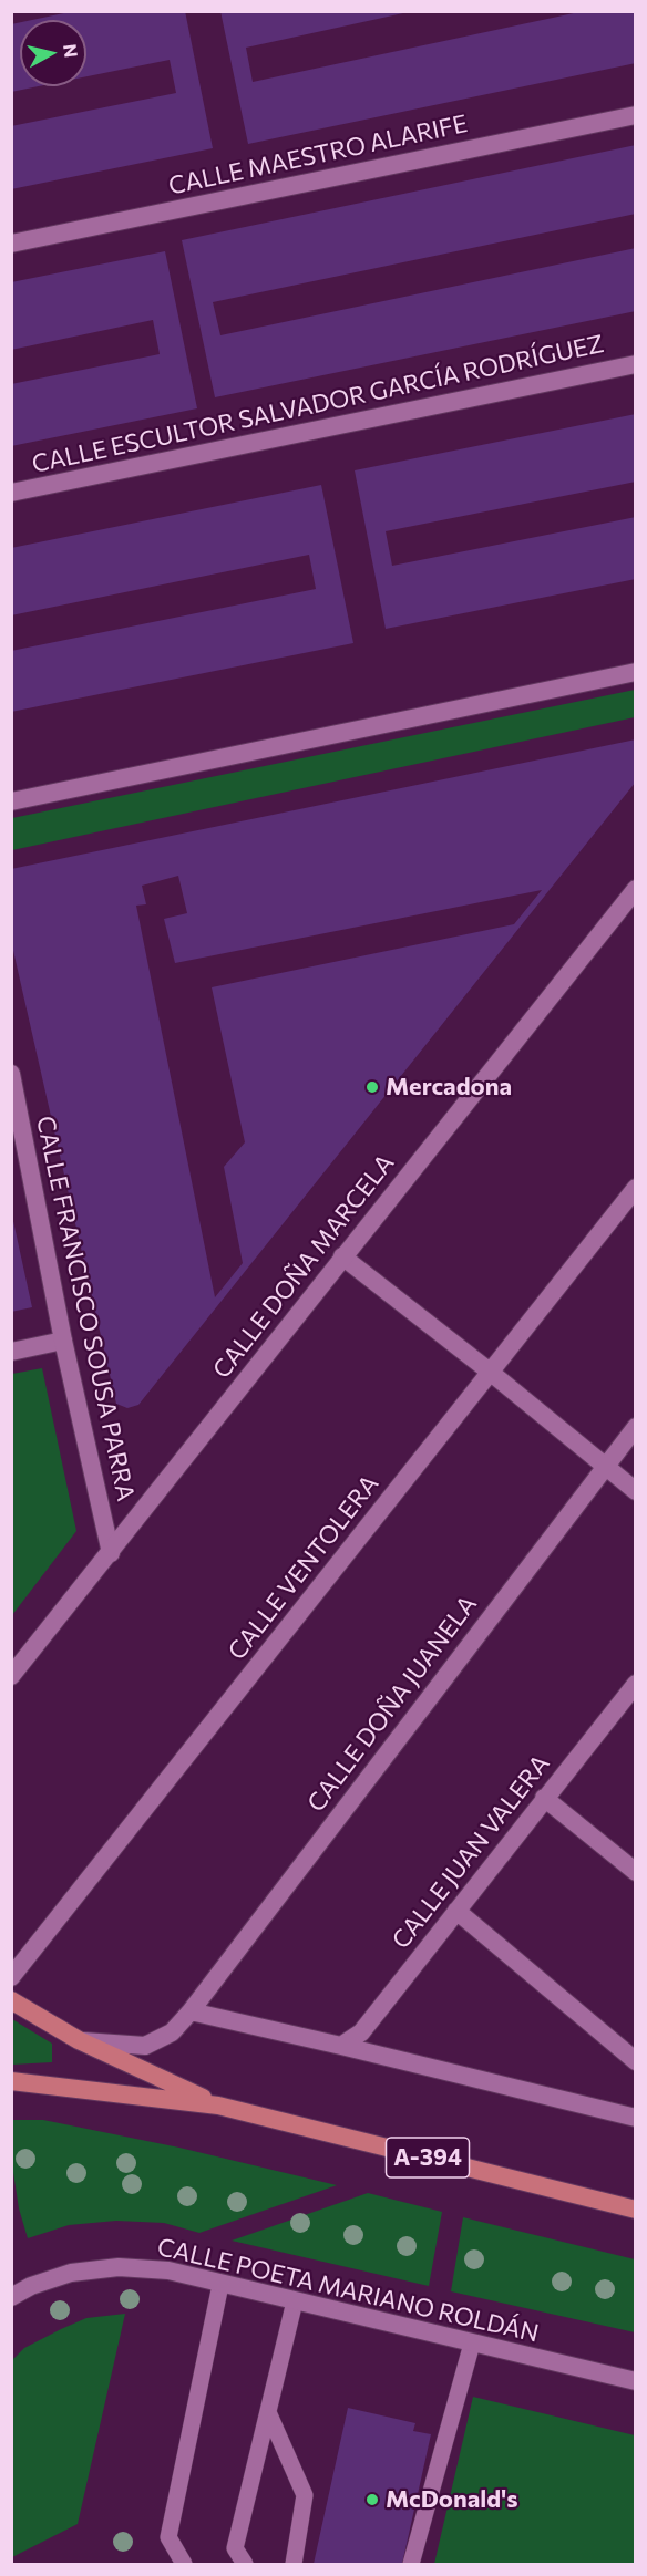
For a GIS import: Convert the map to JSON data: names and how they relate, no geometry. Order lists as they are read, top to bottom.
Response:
{
  "streets": {
    "main road": ["A-394"],
    "street": [
      "CALLE MAESTRO ALARIFE",
      "CALLE ESCULTOR SALVADOR GARCÍA RODRÍGUEZ",
      "CALLE DOÑA MARCELA",
      "CALLE FRANCISCO SOUSA PARRA",
      "CALLE VENTOLERA",
      "CALLE DOÑA JUANELA",
      "CALLE JUAN VALERA",
      "CALLE POETA MARIANO ROLDÁN"
    ]
  },
  "crossings": [
    ["CALLE DOÑA MARCELA", "CALLE FRANCISCO SOUSA PARRA"],
    ["CALLE DOÑA JUANELA", "A-394"]
  ],
  "places": ["Mercadona", "McDonald's"],
  "north": "right"
}
